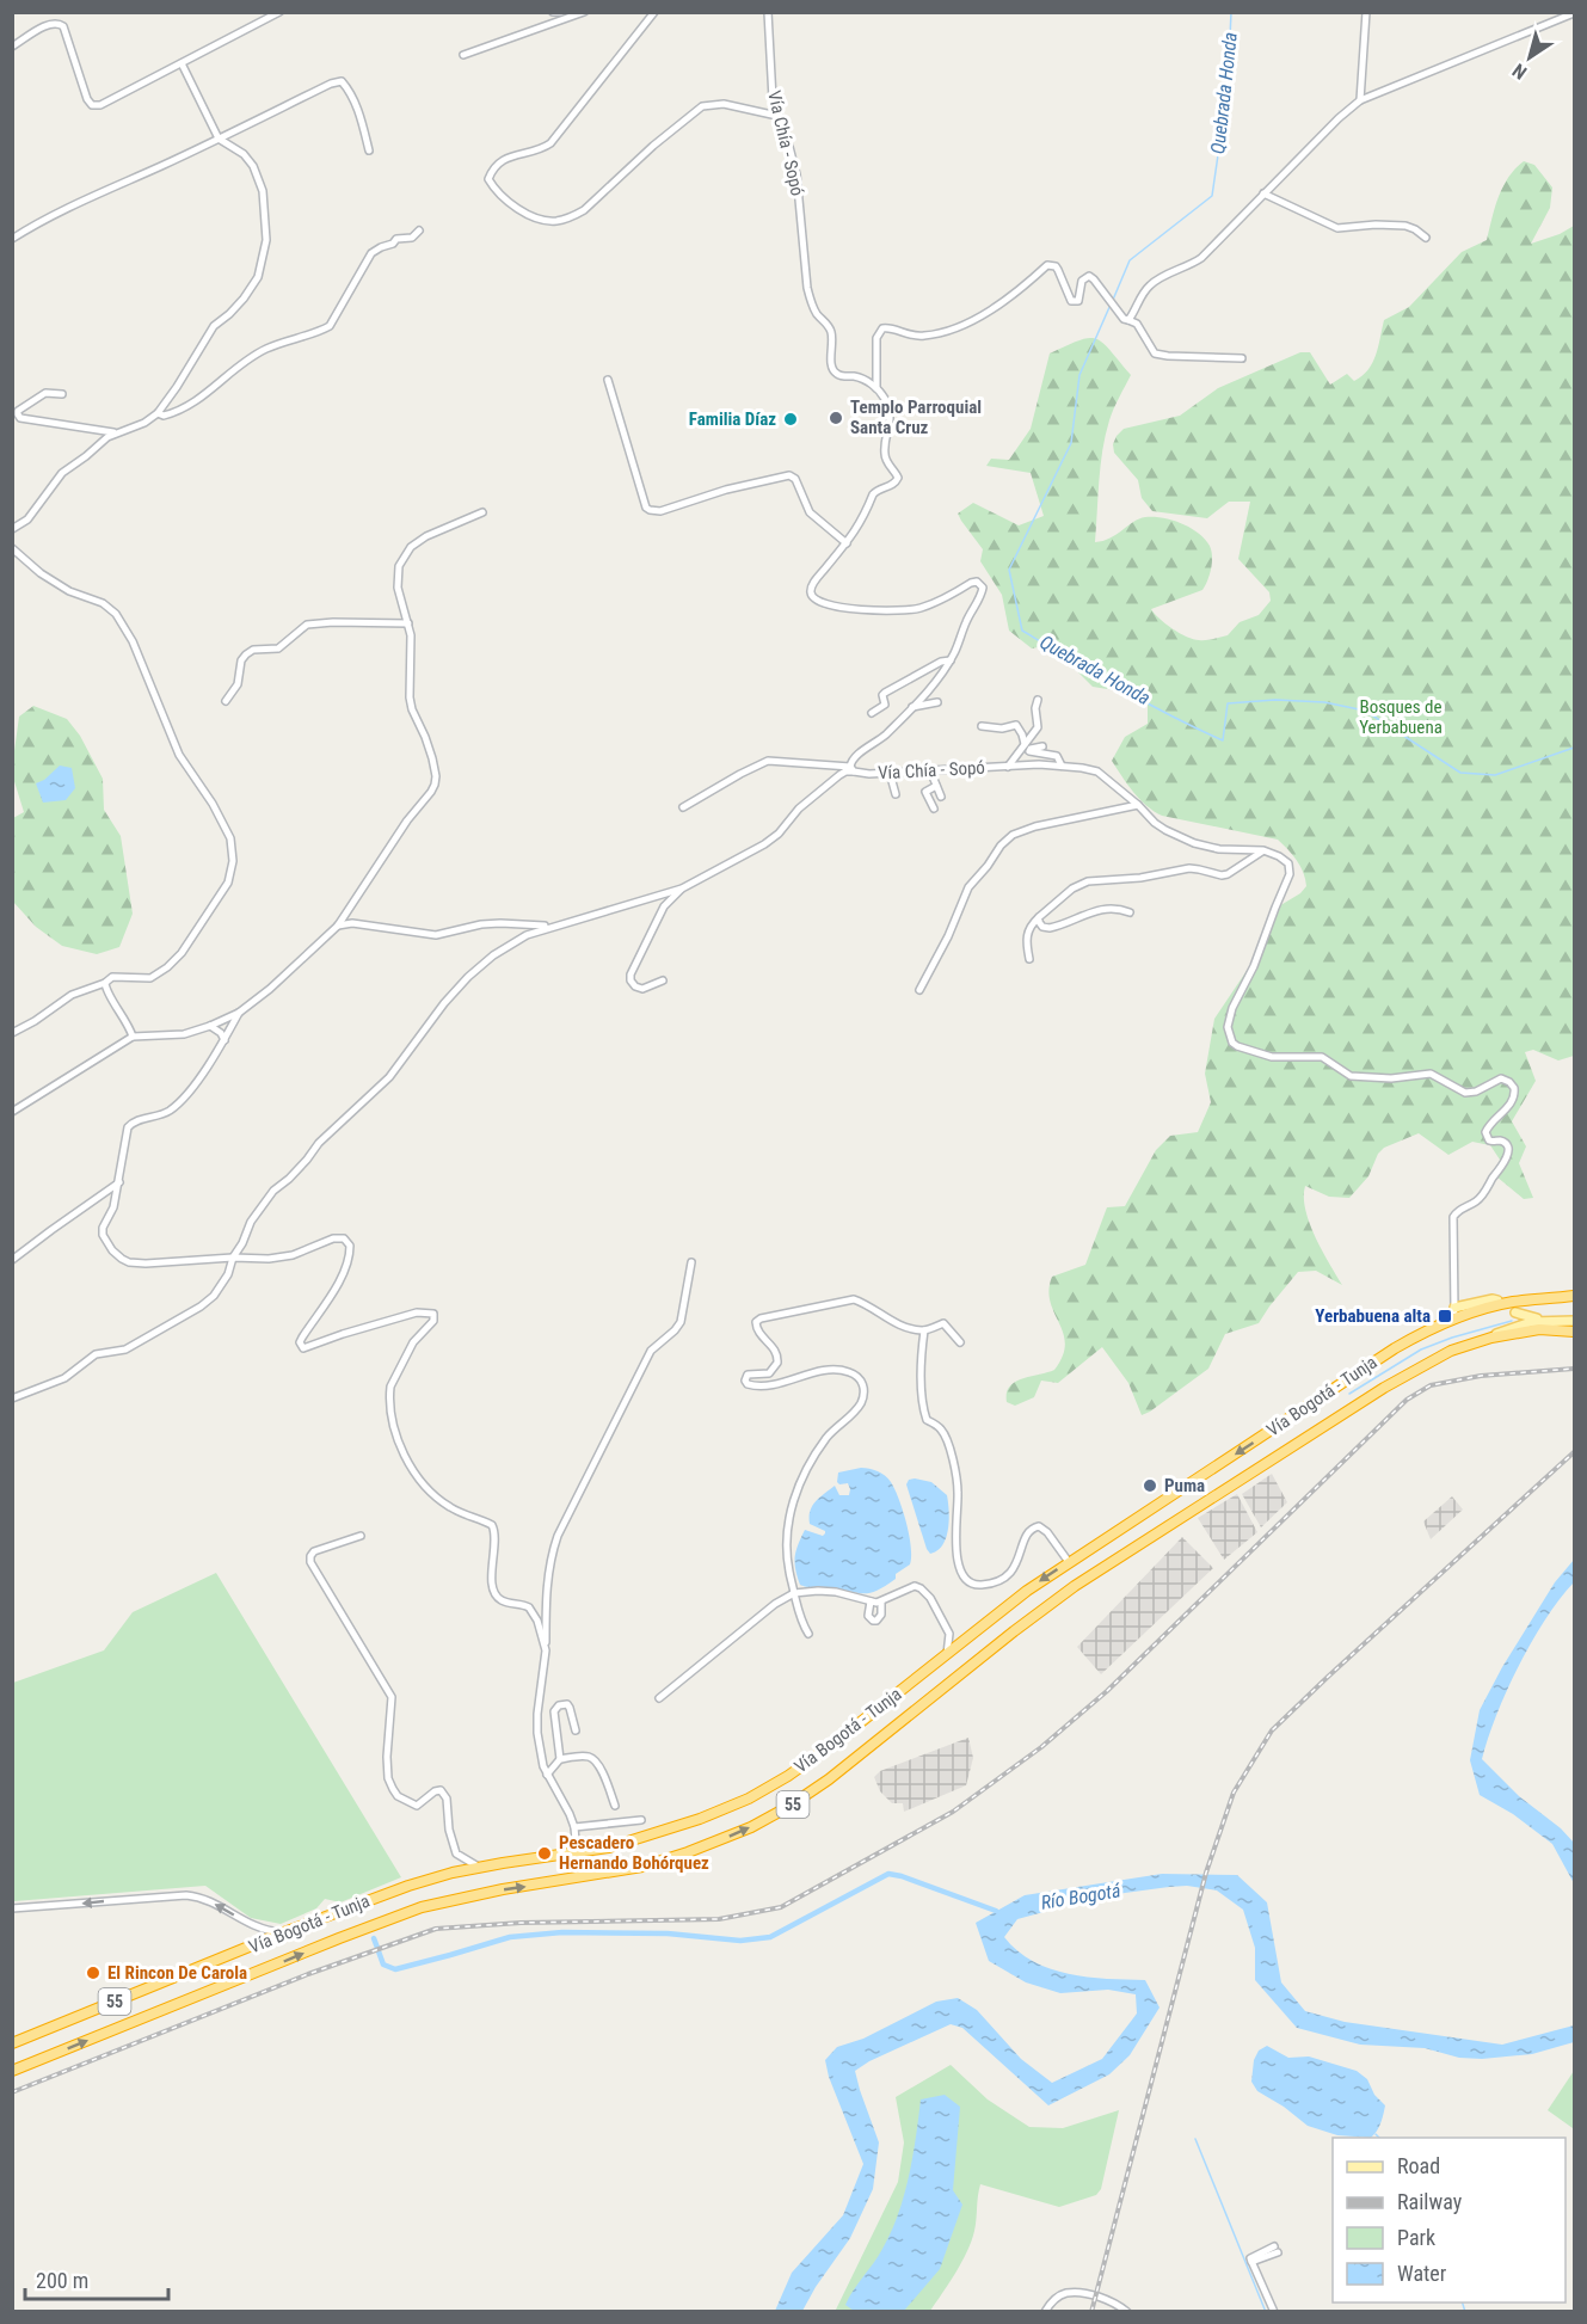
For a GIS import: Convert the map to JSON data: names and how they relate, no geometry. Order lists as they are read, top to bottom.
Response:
{
  "streets": {
    "highway": ["Vía Bogotá - Tunja", "55"],
    "street": ["Vía Chía - Sopó"]
  },
  "crossings": [
    ["Vía Bogotá - Tunja", "55"]
  ],
  "water": ["Quebrada Honda", "Río Bogotá"],
  "parks": ["Bosques de Yerbabuena"],
  "places": {
    "other": [
      "Templo Parroquial Santa Cruz",
      "Familia Díaz",
      "Puma",
      "Pescadero Hernando Bohórquez",
      "El Rincon De Carola"
    ],
    "transit": ["Yerbabuena alta"]
  },
  "legend": [
    "Road",
    "Railway",
    "Park",
    "Water"
  ],
  "scale_bar": "200 m",
  "north": "bottom left"
}
